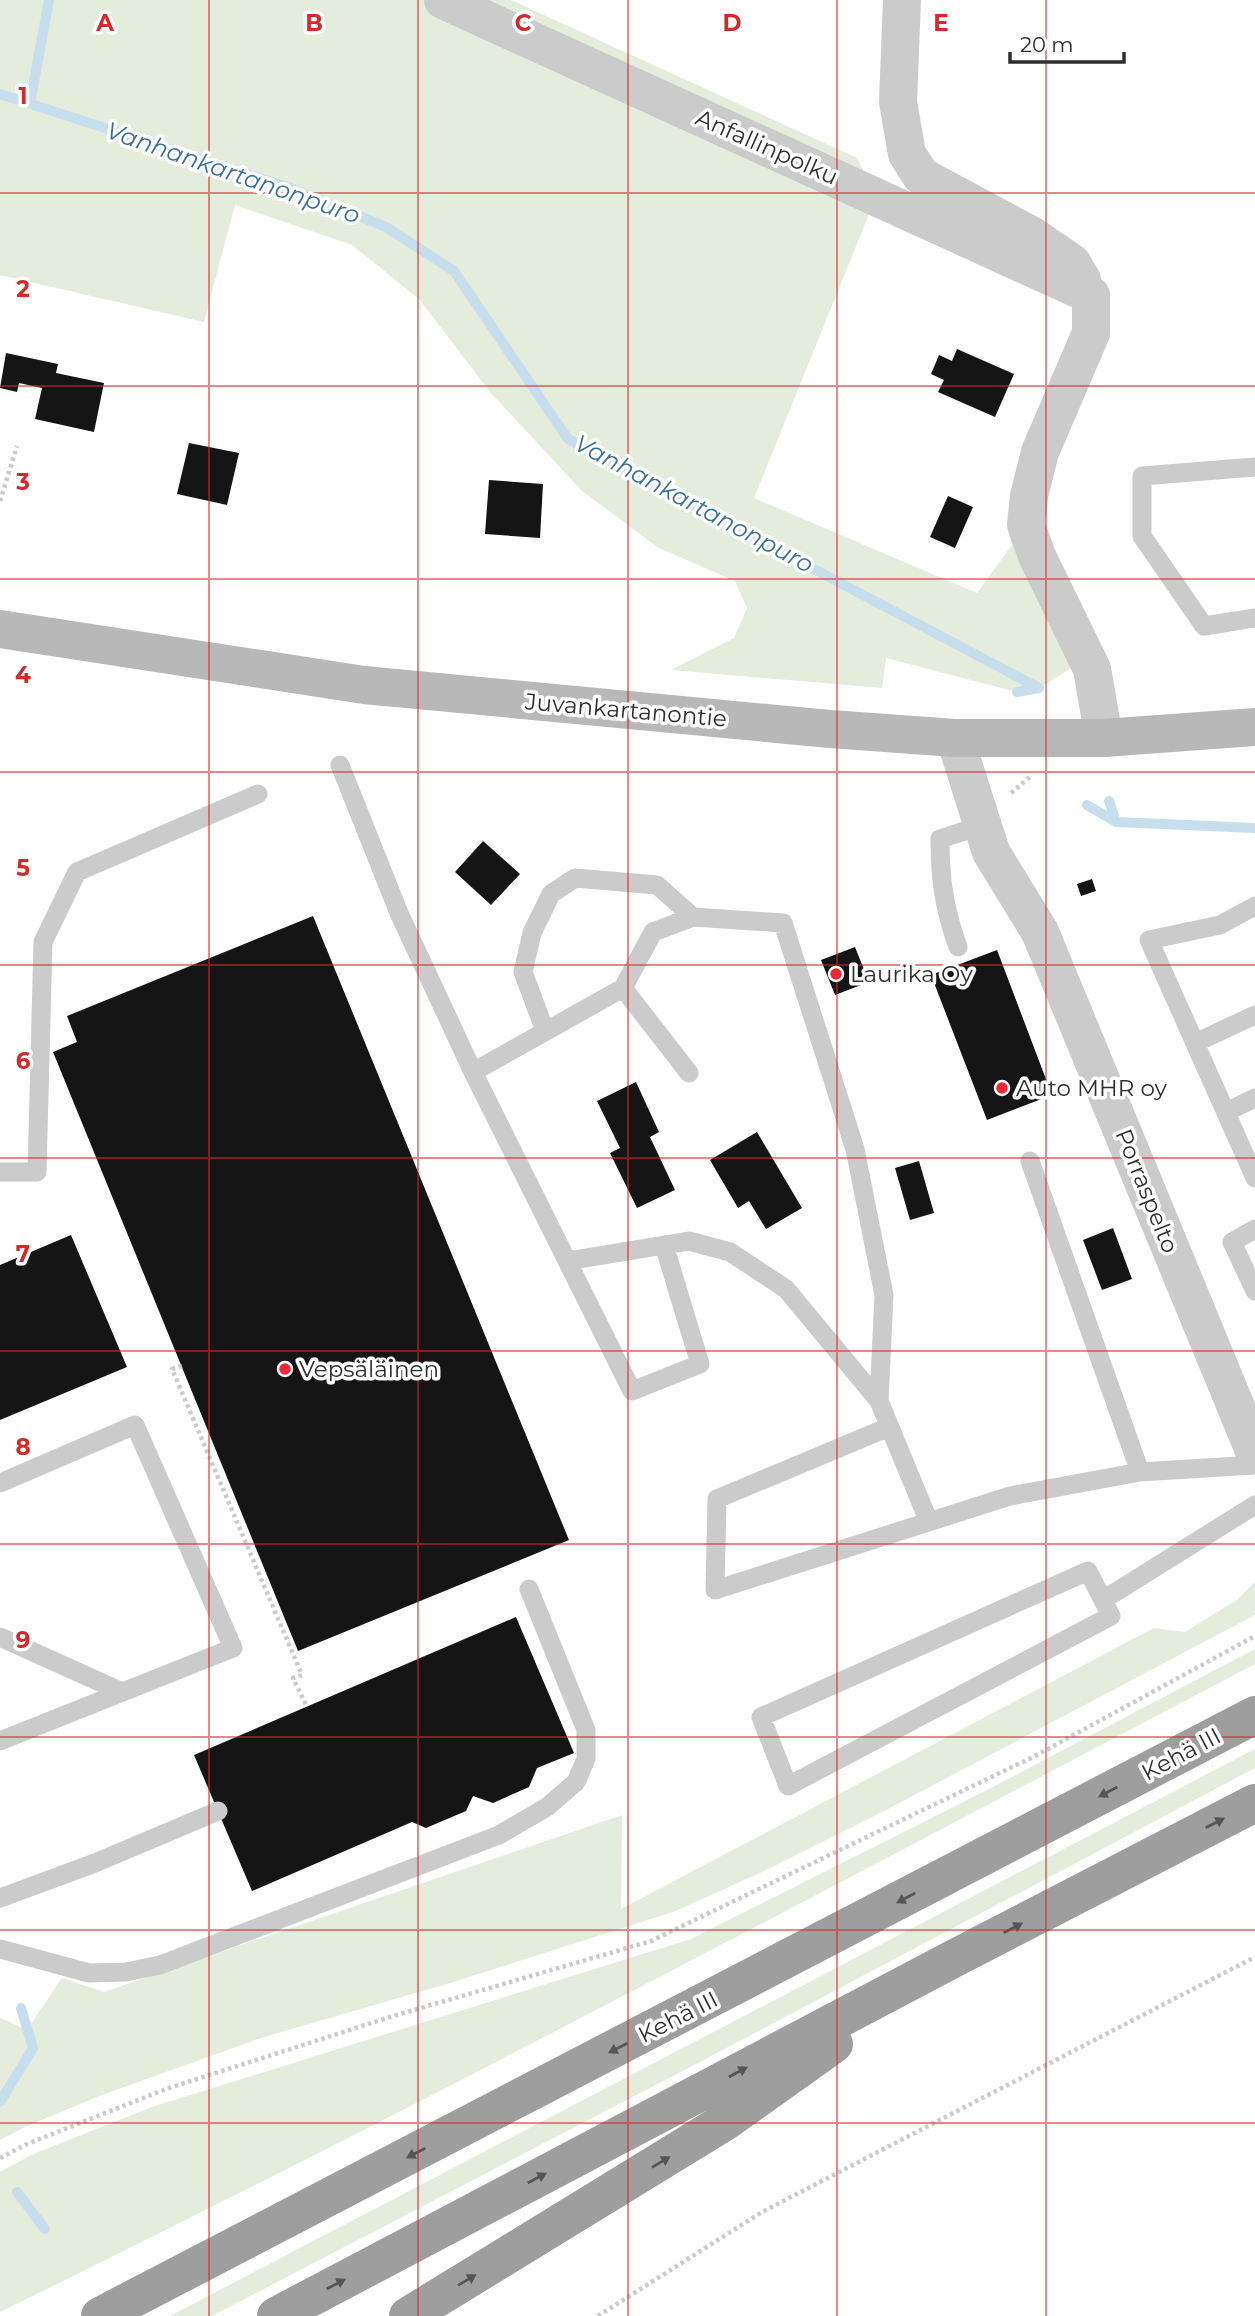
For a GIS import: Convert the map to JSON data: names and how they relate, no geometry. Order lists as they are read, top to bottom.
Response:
{
  "streets": {
    "highway": ["Kehä III"],
    "main road": ["Juvankartanontie"],
    "street": ["Anfallinpolku", "Porraspelto"]
  },
  "crossings": [
    ["Juvankartanontie", "Porraspelto"]
  ],
  "water": ["Vanhankartanonpuro"],
  "places": ["Laurika Oy", "Auto MHR oy", "Vepsäläinen"],
  "scale_bar": "20 m",
  "grid": {
    "columns": [
      "A",
      "B",
      "C",
      "D",
      "E"
    ],
    "rows": [
      "1",
      "2",
      "3",
      "4",
      "5",
      "6",
      "7",
      "8",
      "9"
    ]
  }
}
